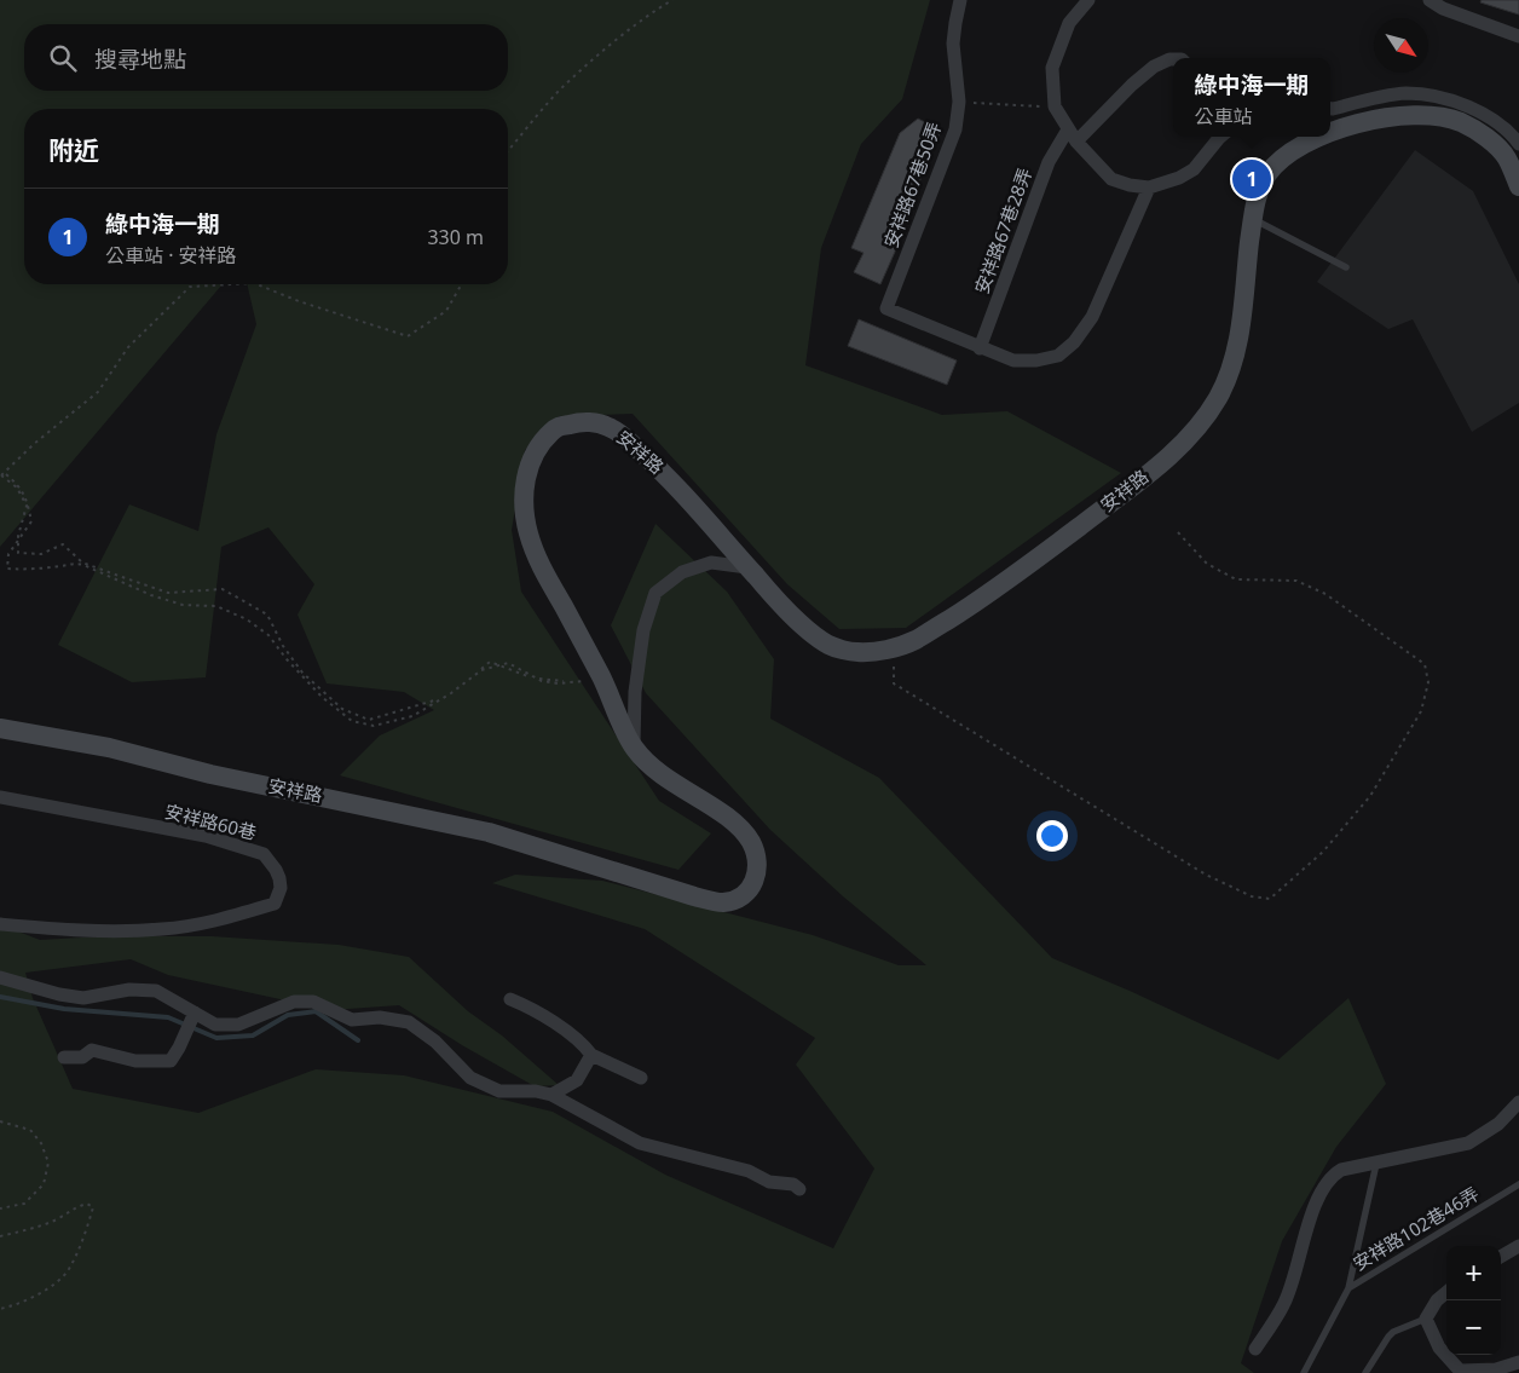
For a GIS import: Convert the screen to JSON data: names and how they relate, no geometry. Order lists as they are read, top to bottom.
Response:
{
  "streets": {
    "street": [
      "安祥路67巷50弄",
      "安祥路67巷28弄",
      "安祥路",
      "安祥路60巷"
    ],
    "lane": ["安祥路102巷46弄"]
  },
  "crossings": [
    ["安祥路67巷50弄", "安祥路67巷28弄"]
  ],
  "north": "bottom right",
  "page": {
    "search": "搜尋地點",
    "popup": ["綠中海一期", "公車站"],
    "heading": "附近",
    "pins": "1",
    "list": [
      {
        "mark": "1",
        "name": "綠中海一期",
        "note": "公車站 · 安祥路",
        "value": "330 m"
      }
    ],
    "map_buttons": ["+", "−"]
  }
}
